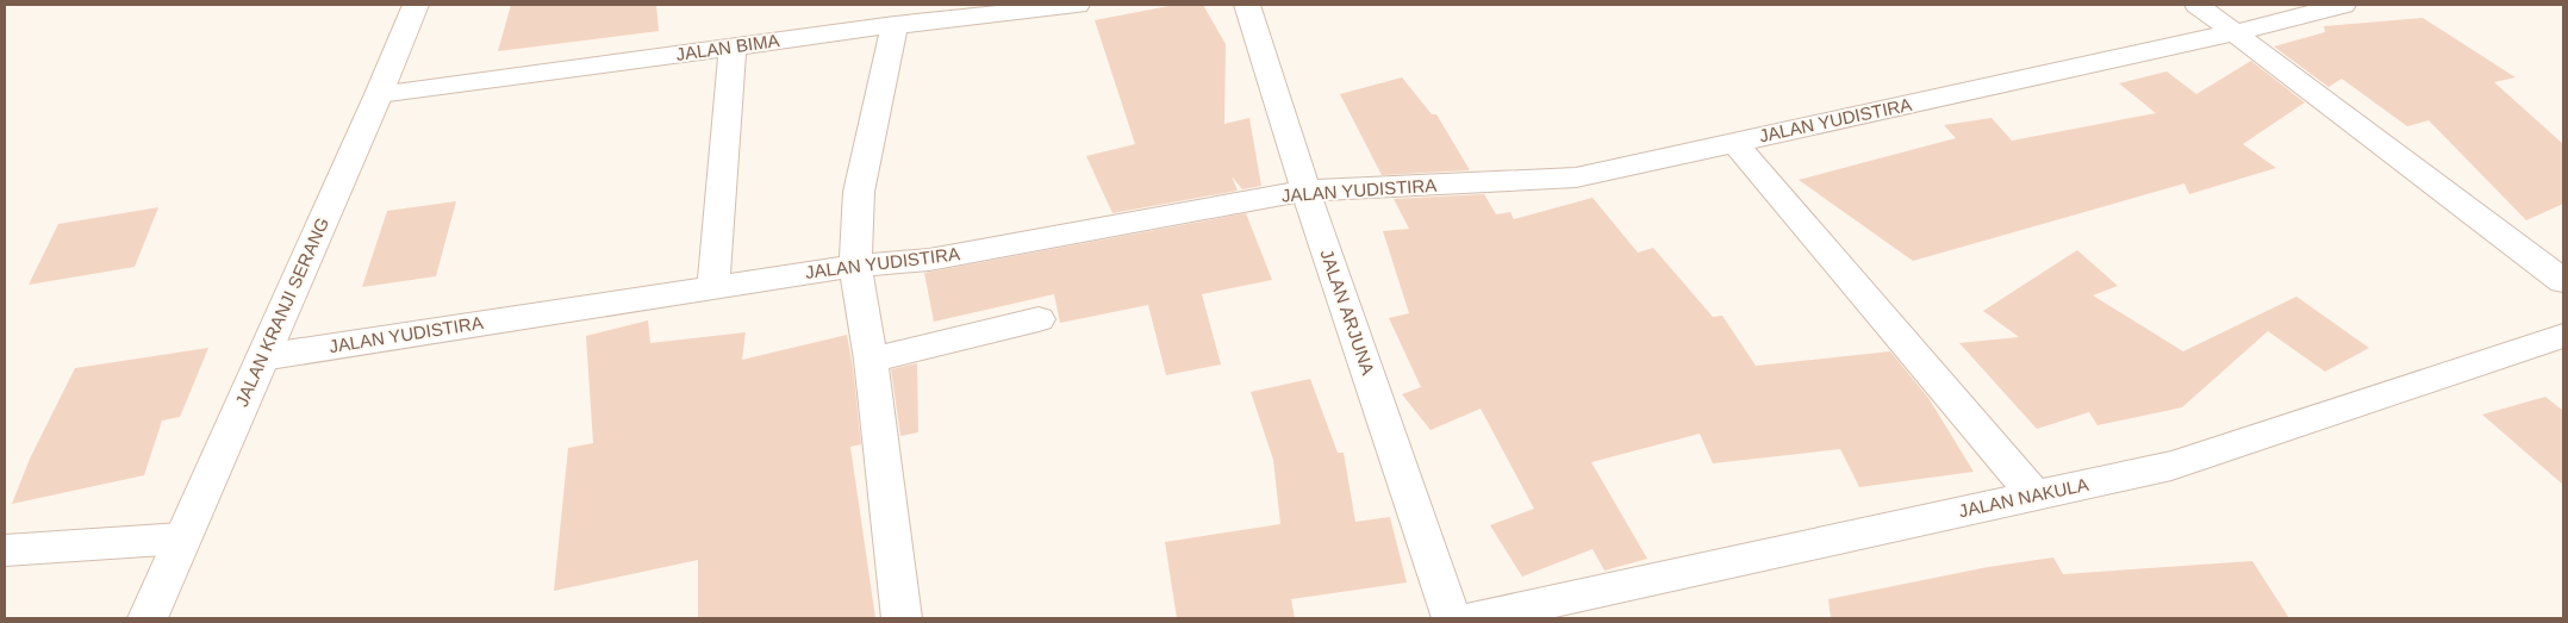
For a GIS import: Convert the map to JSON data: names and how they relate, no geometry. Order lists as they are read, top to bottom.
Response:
{
  "streets": {
    "street": [
      "JALAN BIMA",
      "JALAN YUDISTIRA",
      "JALAN KRANJI SERANG",
      "JALAN ARJUNA",
      "JALAN NAKULA"
    ]
  },
  "crossings": [
    ["JALAN BIMA", "JALAN KRANJI SERANG"],
    ["JALAN YUDISTIRA", "JALAN KRANJI SERANG"],
    ["JALAN YUDISTIRA", "JALAN ARJUNA"]
  ]
}
